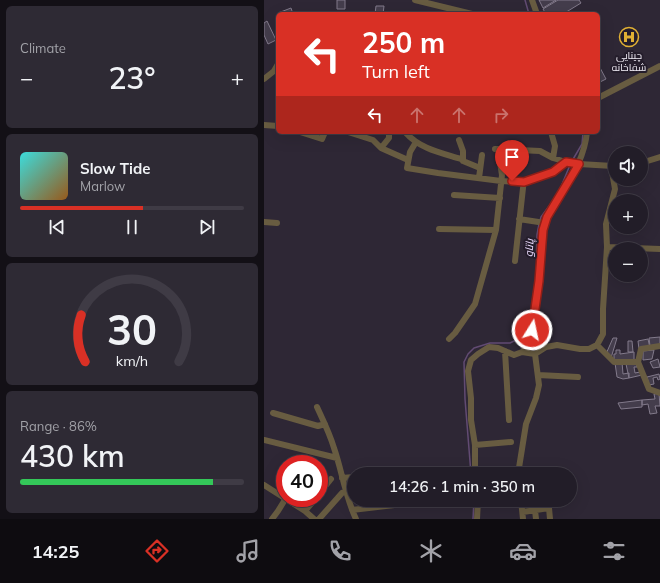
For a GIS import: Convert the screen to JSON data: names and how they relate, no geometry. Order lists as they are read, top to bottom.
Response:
{
  "water": ["پاتاو"],
  "places": {
    "hospital": ["چينايي شفاخانه"]
  },
  "page": {
    "tile": [
      "Climate",
      ["Range · 86%", "430 km"]
    ],
    "turn": ["250 m", "Turn left"],
    "heat": ["−", "23°", "+"],
    "map_buttons": ["+", "−"],
    "song": ["Slow Tide", "Marlow"],
    "limit": "40",
    "trip": "14:26 · 1 min · 350 m",
    "tabs": "14:25",
    "gauge": ["30", "km/h"]
  }
}
